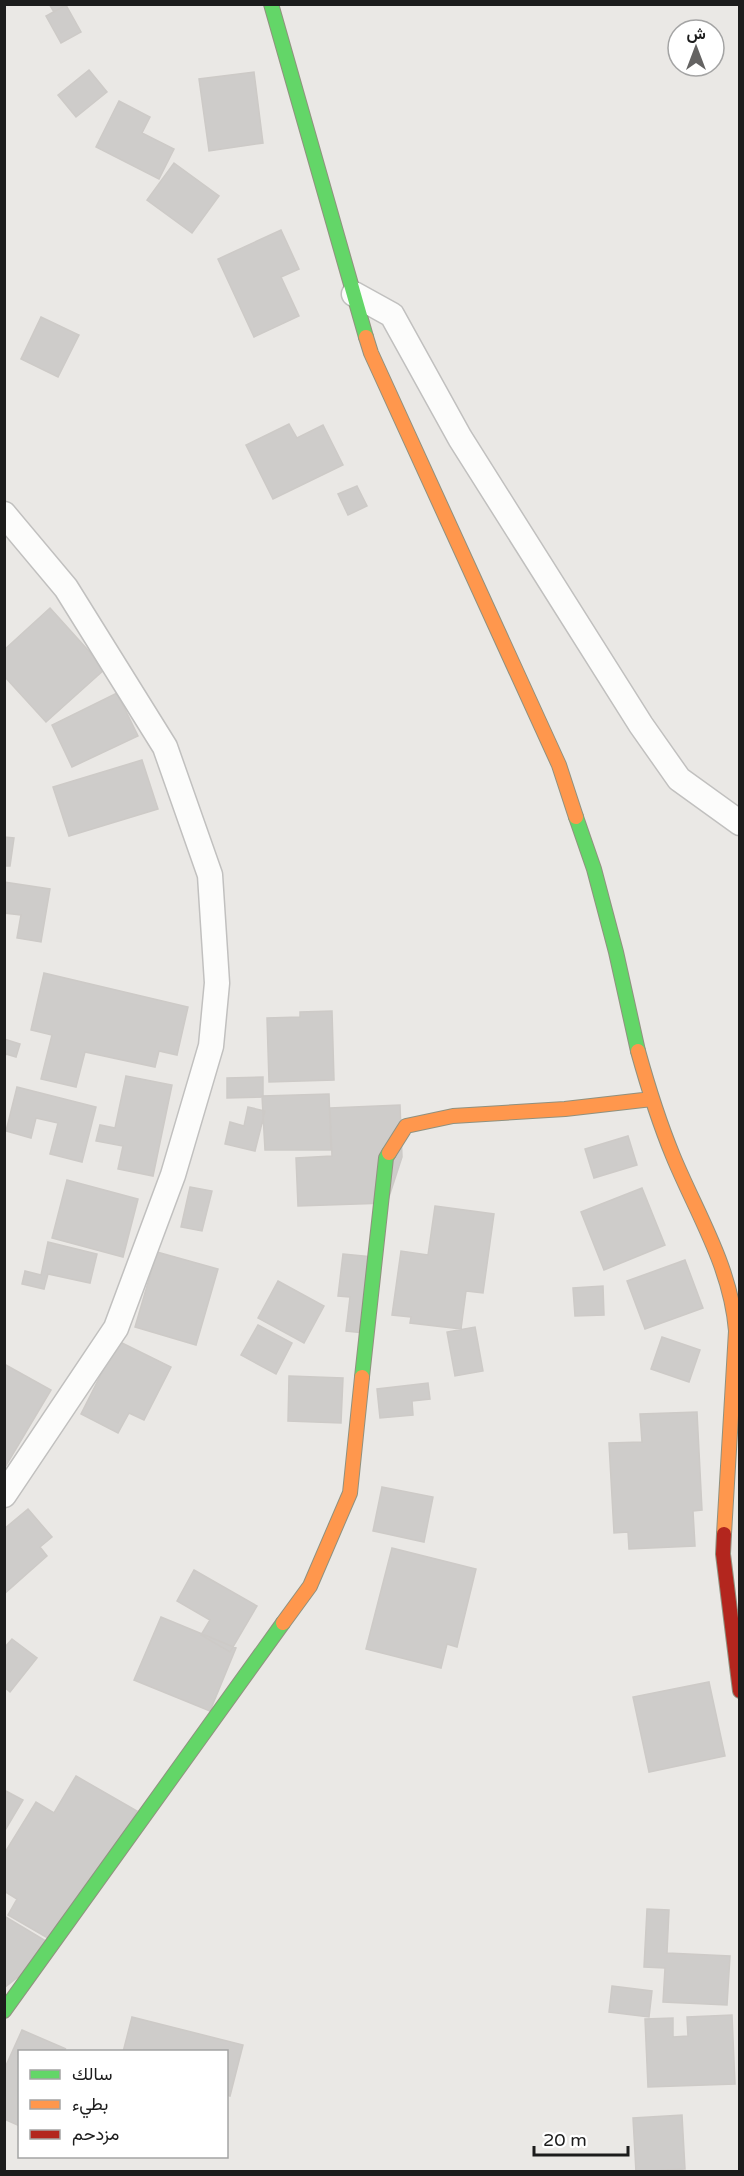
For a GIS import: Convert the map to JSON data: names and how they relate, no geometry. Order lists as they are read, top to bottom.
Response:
{
  "legend": ["سالك", "بطيء", "مزدحم"],
  "scale_bar": "20 m",
  "north": "top"
}
